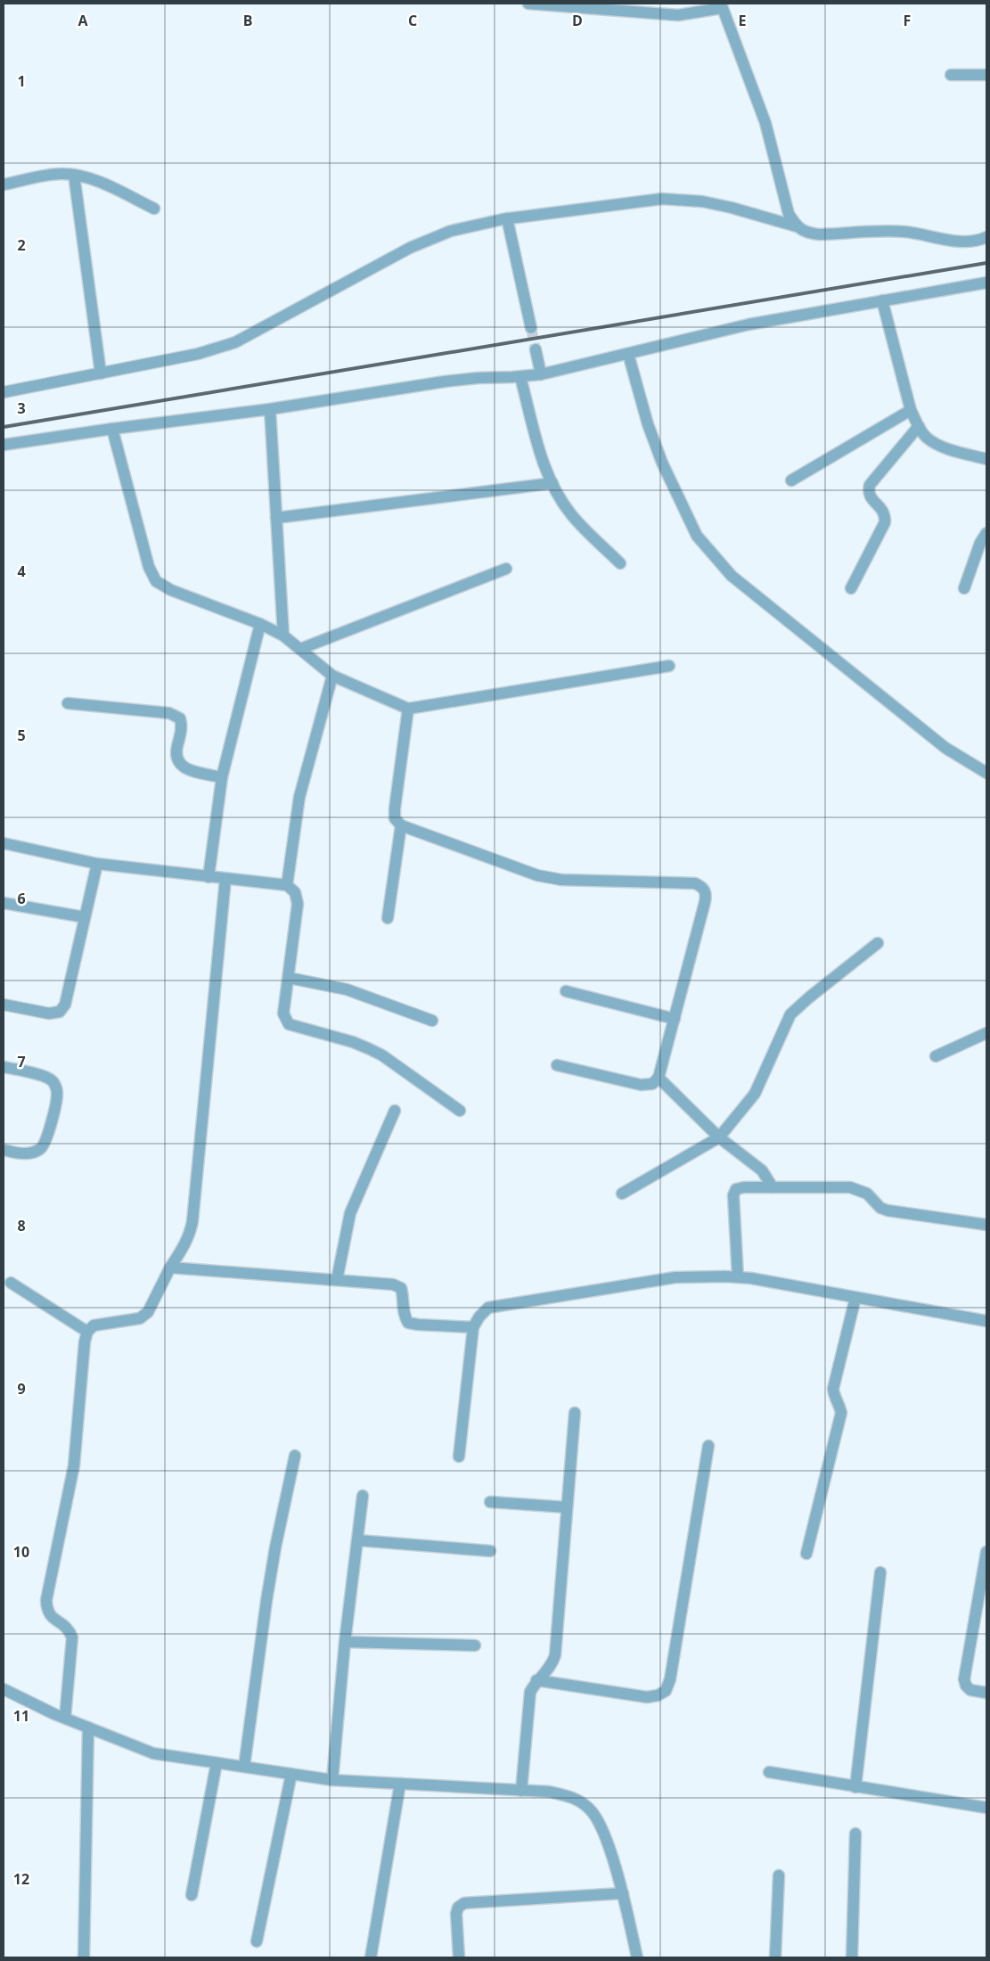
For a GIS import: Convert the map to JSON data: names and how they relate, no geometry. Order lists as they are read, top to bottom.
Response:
{
  "grid": {
    "columns": [
      "A",
      "B",
      "C",
      "D",
      "E",
      "F"
    ],
    "rows": [
      "1",
      "2",
      "3",
      "4",
      "5",
      "6",
      "7",
      "8",
      "9",
      "10",
      "11",
      "12"
    ]
  }
}
